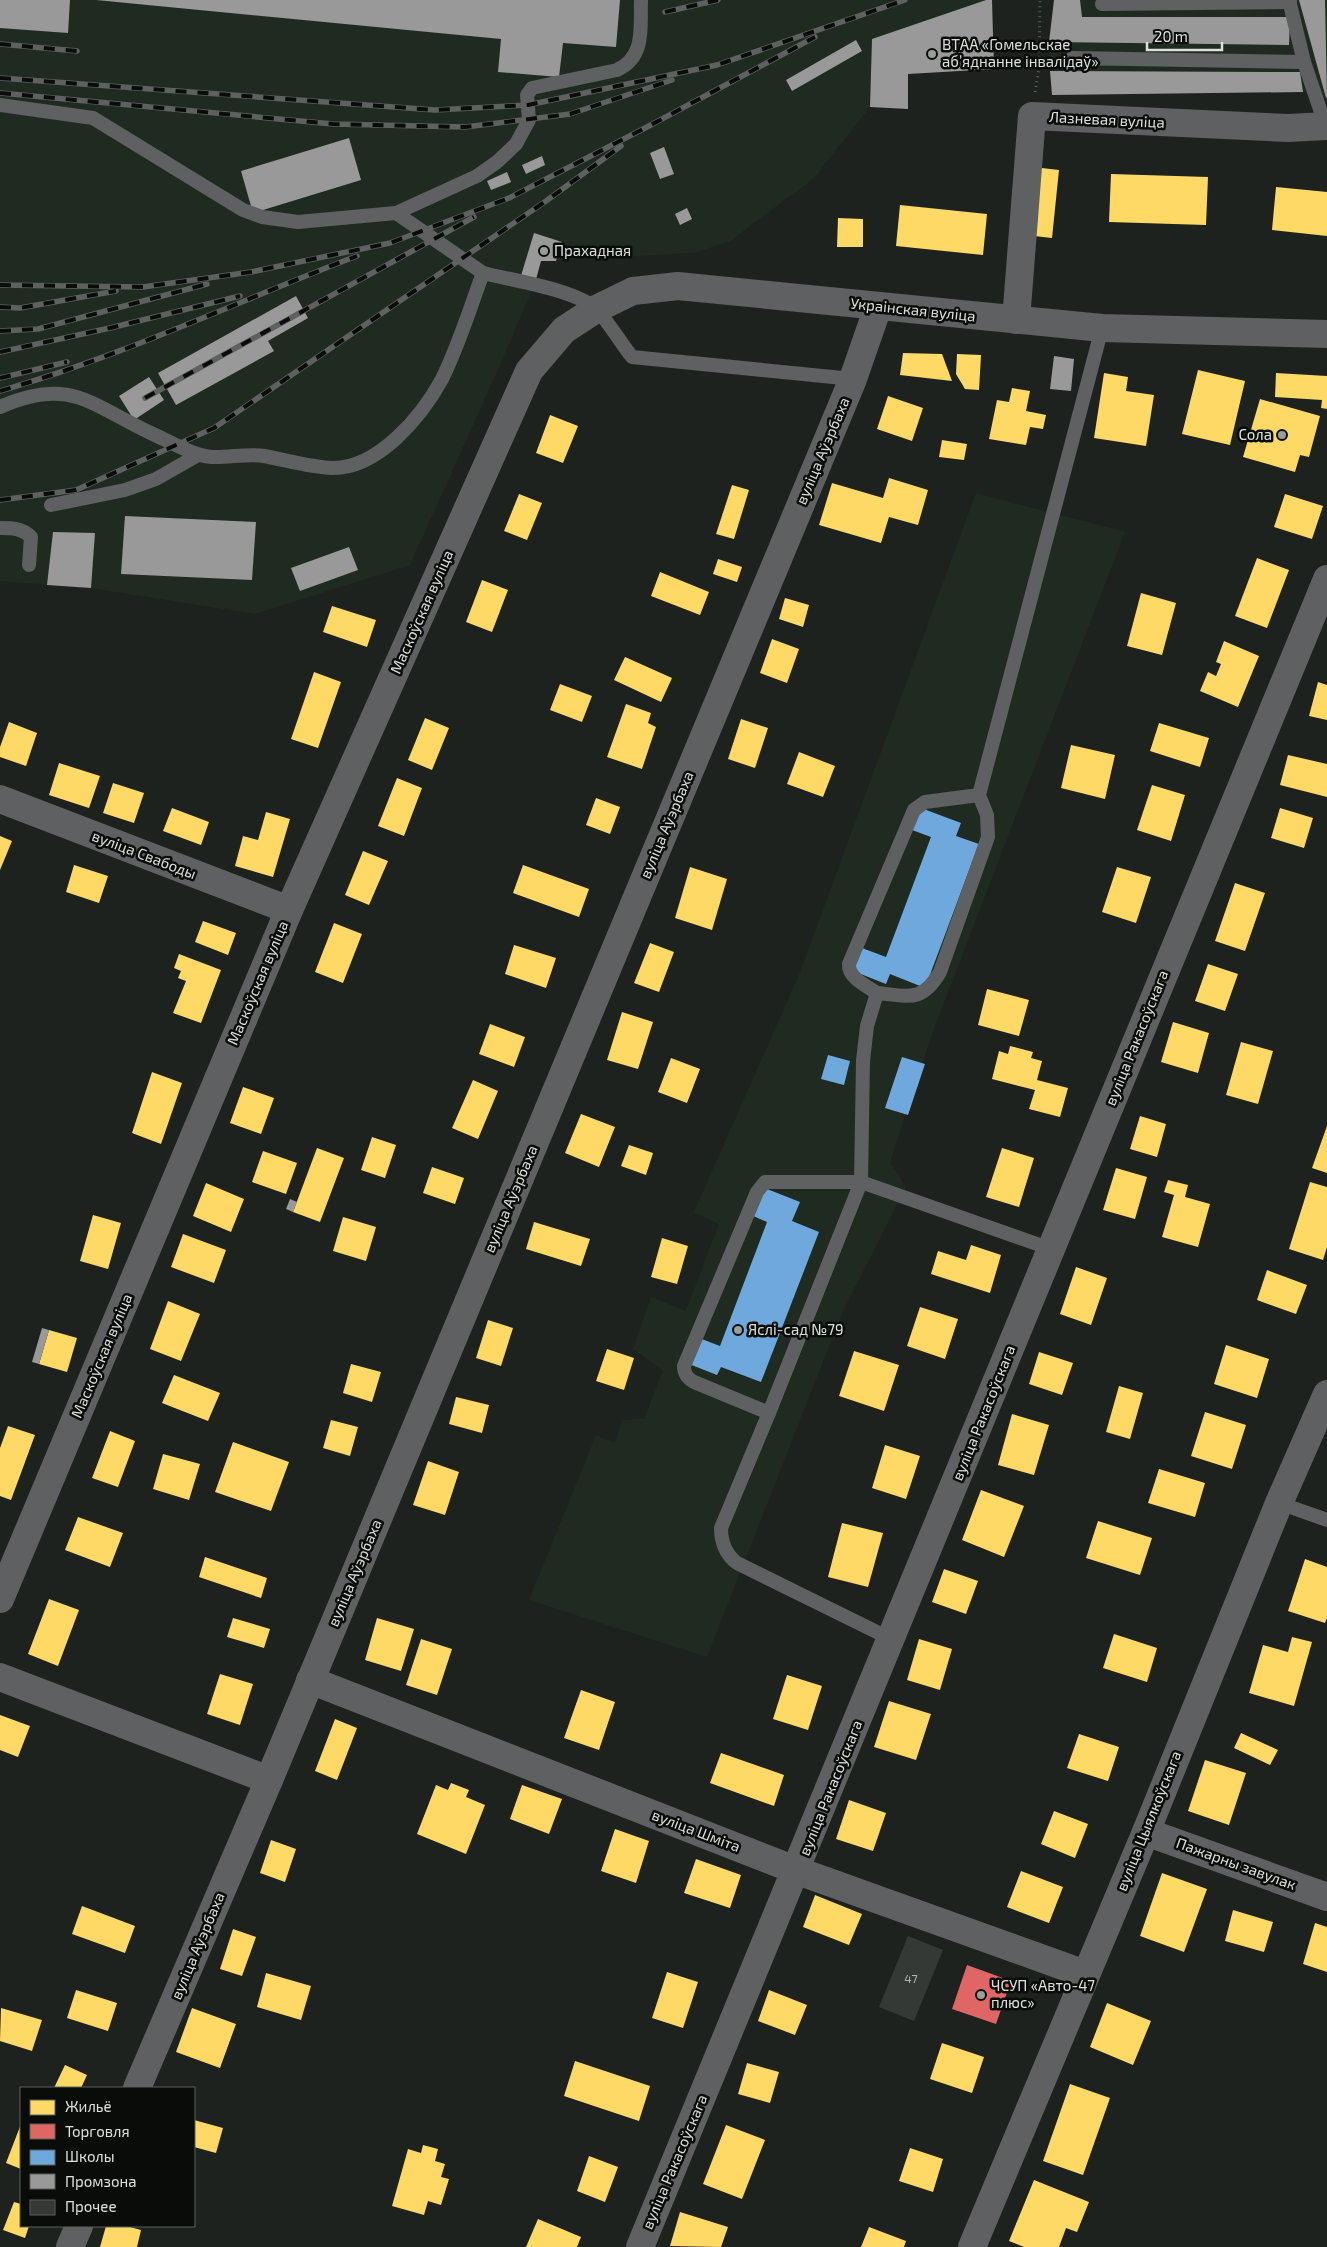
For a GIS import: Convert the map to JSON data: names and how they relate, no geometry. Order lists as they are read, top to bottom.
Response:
{
  "streets": {
    "street": [
      "Лазневая вуліца",
      "Украінская вуліца",
      "вуліца Аўэрбаха",
      "Маскоўская вуліца",
      "вуліца Свабоды",
      "вуліца Ракасоўскага",
      "вуліца Цыялкоўскага",
      "вуліца Шміта",
      "Пажарны завулак"
    ]
  },
  "crossings": [
    ["Лазневая вуліца", "Украінская вуліца"],
    ["Украінская вуліца", "вуліца Аўэрбаха"],
    ["Украінская вуліца", "Маскоўская вуліца"],
    ["вуліца Аўэрбаха", "вуліца Шміта"],
    ["Маскоўская вуліца", "вуліца Свабоды"],
    ["вуліца Ракасоўскага", "вуліца Шміта"],
    ["вуліца Цыялкоўскага", "вуліца Шміта"],
    ["вуліца Цыялкоўскага", "Пажарны завулак"]
  ],
  "places": [
    "ВТАА «Гомельскае абʼяднанне інвалідаў»",
    "Прахадная",
    "Сола",
    "Яслі-сад №79",
    "ЧСУП «Авто-47 плюс»"
  ],
  "house_numbers": ["47"],
  "legend": [
    "Жильё",
    "Торговля",
    "Школы",
    "Промзона",
    "Прочее"
  ],
  "scale_bar": "20 m"
}
